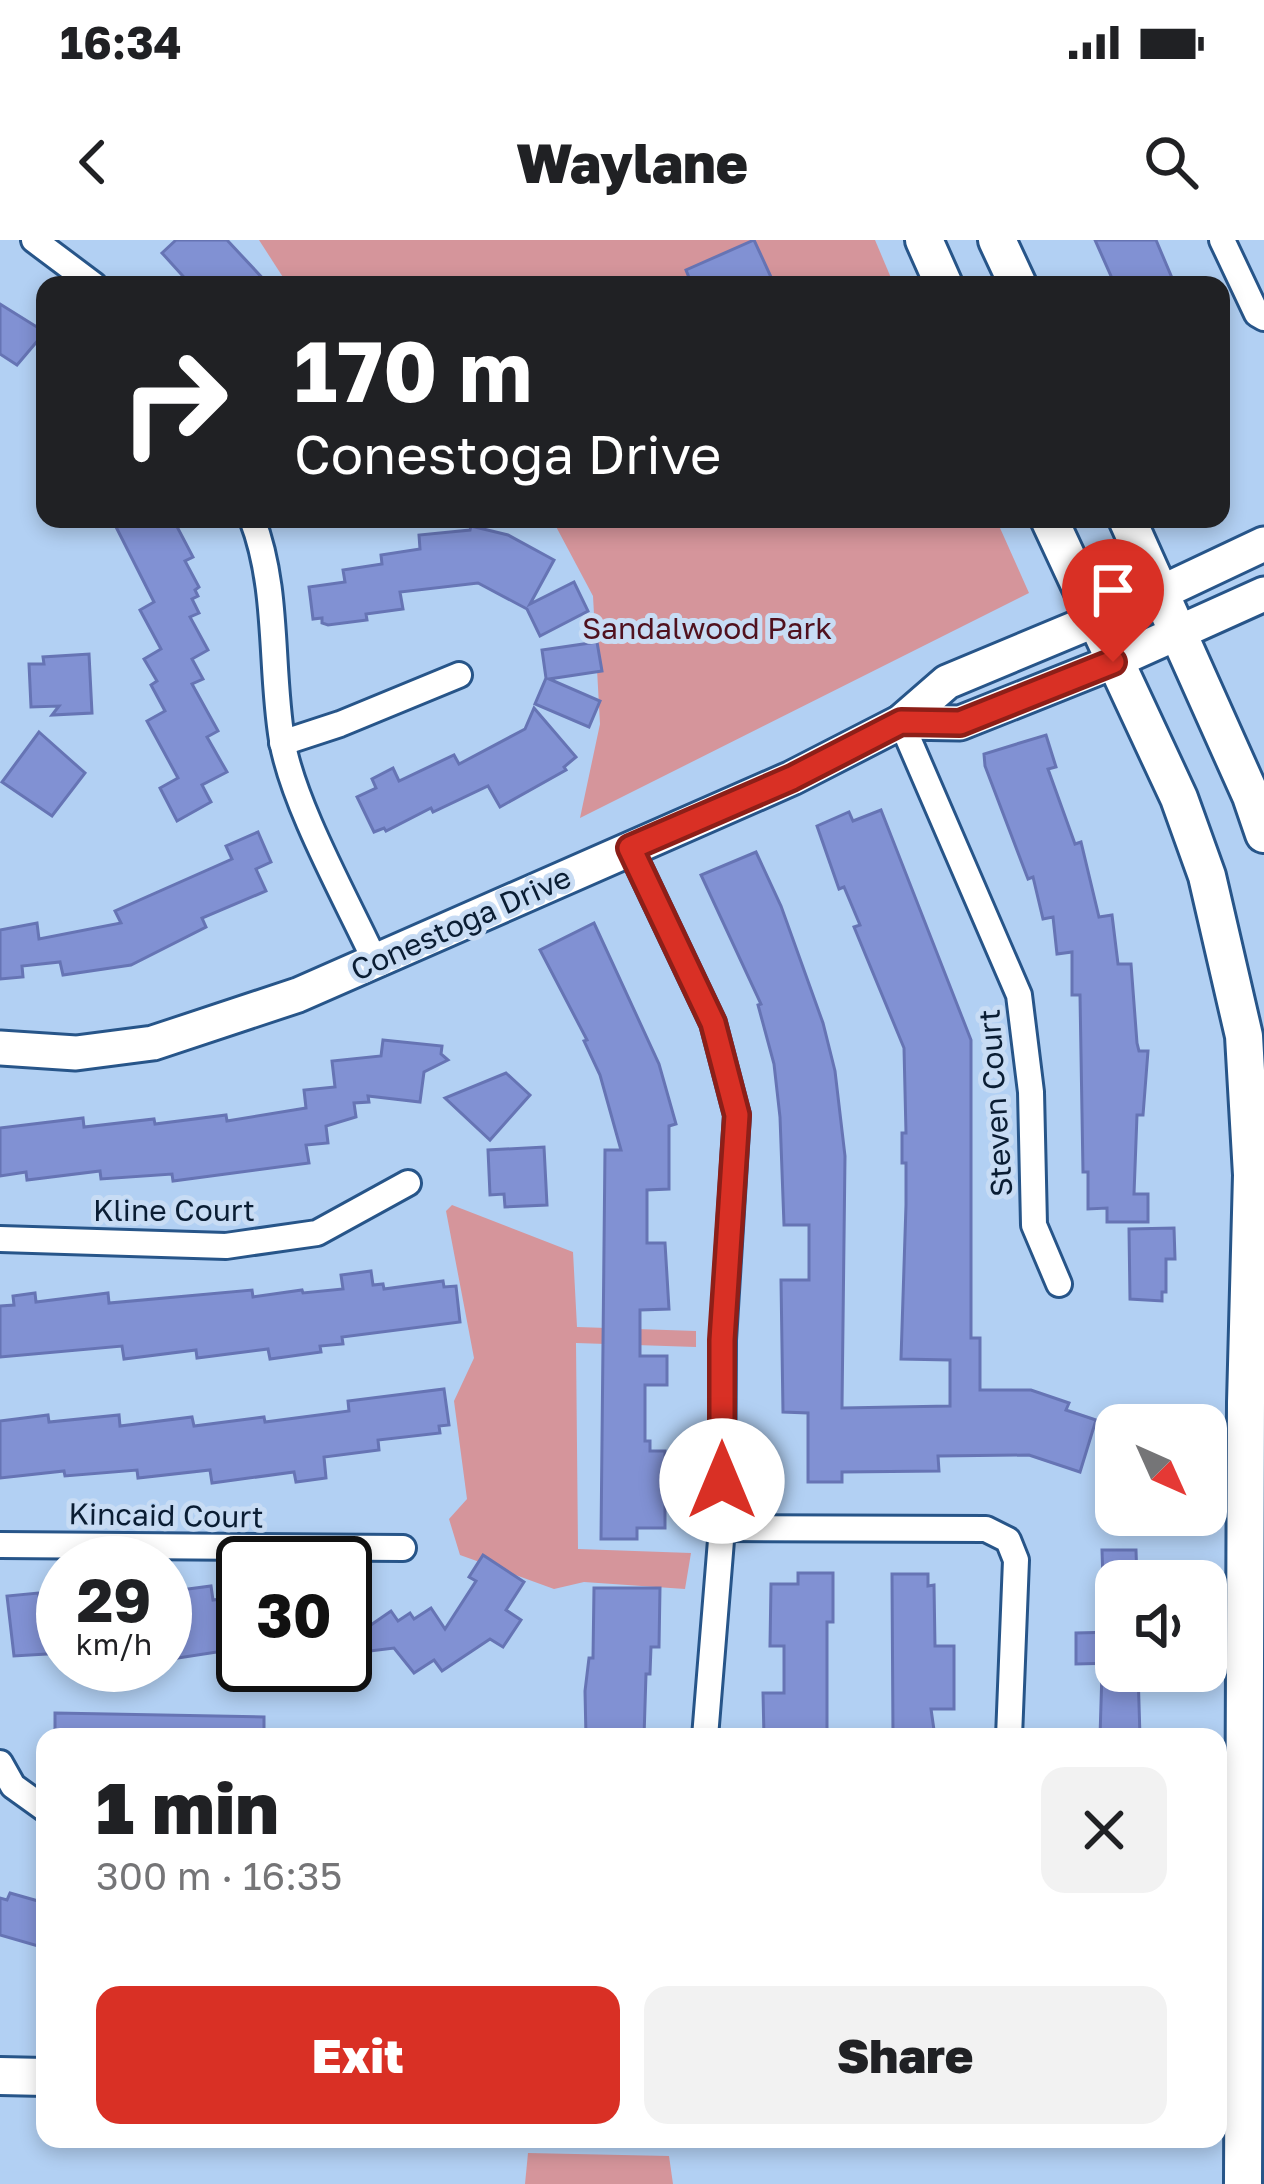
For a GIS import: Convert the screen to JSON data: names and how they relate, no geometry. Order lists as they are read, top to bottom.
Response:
{
  "streets": {
    "street": [
      "Conestoga Drive",
      "Steven Court",
      "Kline Court",
      "Kincaid Court"
    ]
  },
  "crossings": [
    ["Conestoga Drive", "Steven Court"]
  ],
  "parks": ["Sandalwood Park"],
  "north": "bottom right",
  "page": {
    "status": "16:34",
    "header": "Waylane",
    "turn": ["170 m", "Conestoga Drive"],
    "speed": "29 km/h",
    "limit": "30",
    "heading": ["1 min", "300 m · 16:35"],
    "buttons": ["Exit", "Share"]
  }
}
